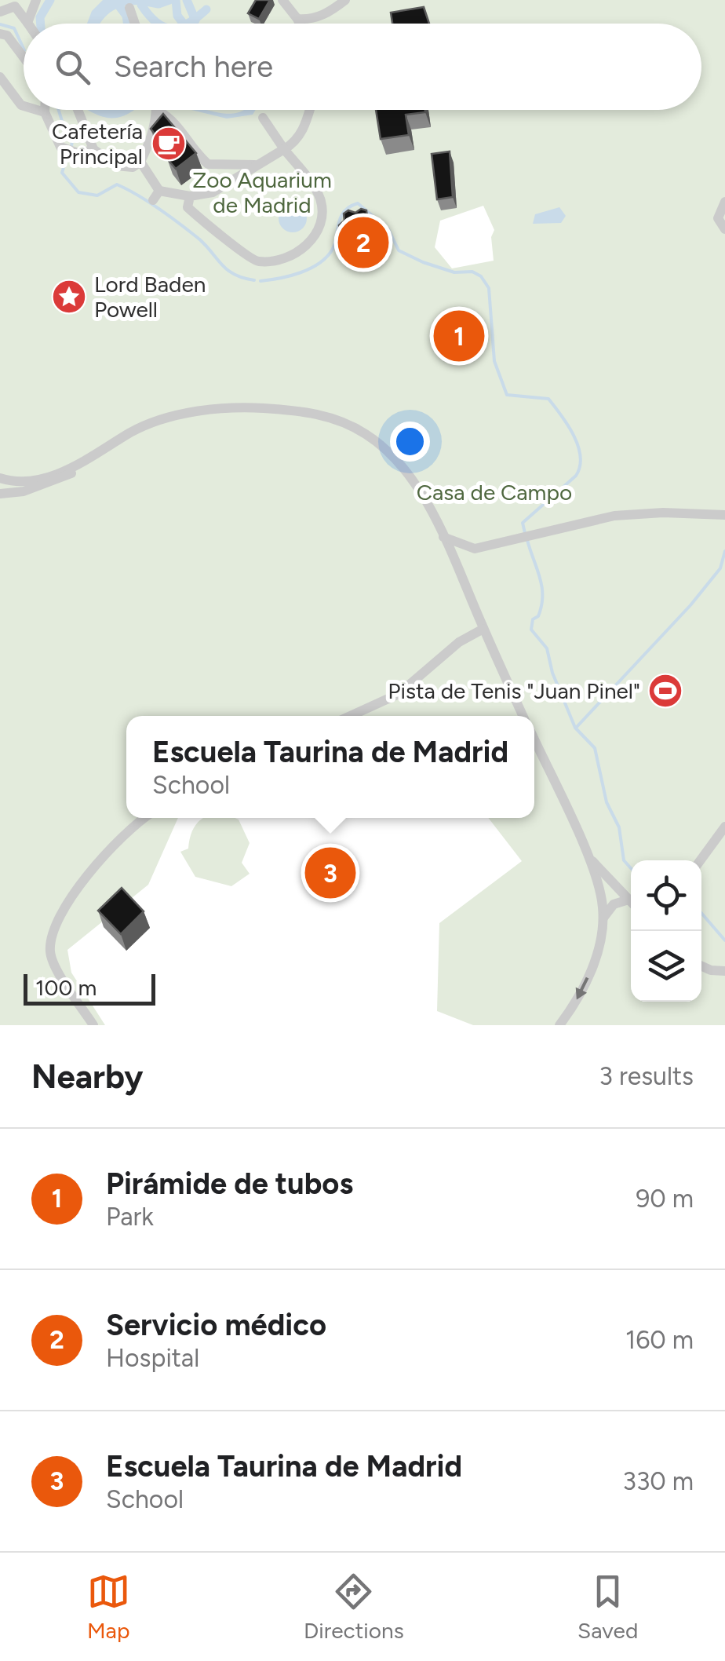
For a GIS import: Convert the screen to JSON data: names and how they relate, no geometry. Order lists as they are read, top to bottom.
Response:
{
  "parks": ["Zoo Aquarium de Madrid", "Casa de Campo"],
  "places": {
    "cafe": ["Cafetería Principal"],
    "place": ["Lord Baden Powell"],
    "sports": ["Pista de Tenis \"Juan Pinel\""]
  },
  "scale_bar": "100 m",
  "page": {
    "search": "Search here",
    "pins": ["2", "1", "3"],
    "popup": ["Escuela Taurina de Madrid", "School"],
    "scale": "100 m",
    "heading": ["Nearby", "3 results"],
    "list": [
      {
        "mark": "1",
        "name": "Pirámide de tubos",
        "note": "Park",
        "value": "90 m"
      },
      {
        "mark": "2",
        "name": "Servicio médico",
        "note": "Hospital",
        "value": "160 m"
      },
      {
        "mark": "3",
        "name": "Escuela Taurina de Madrid",
        "note": "School",
        "value": "330 m"
      }
    ],
    "nav": ["Map", "Directions", "Saved"]
  }
}
